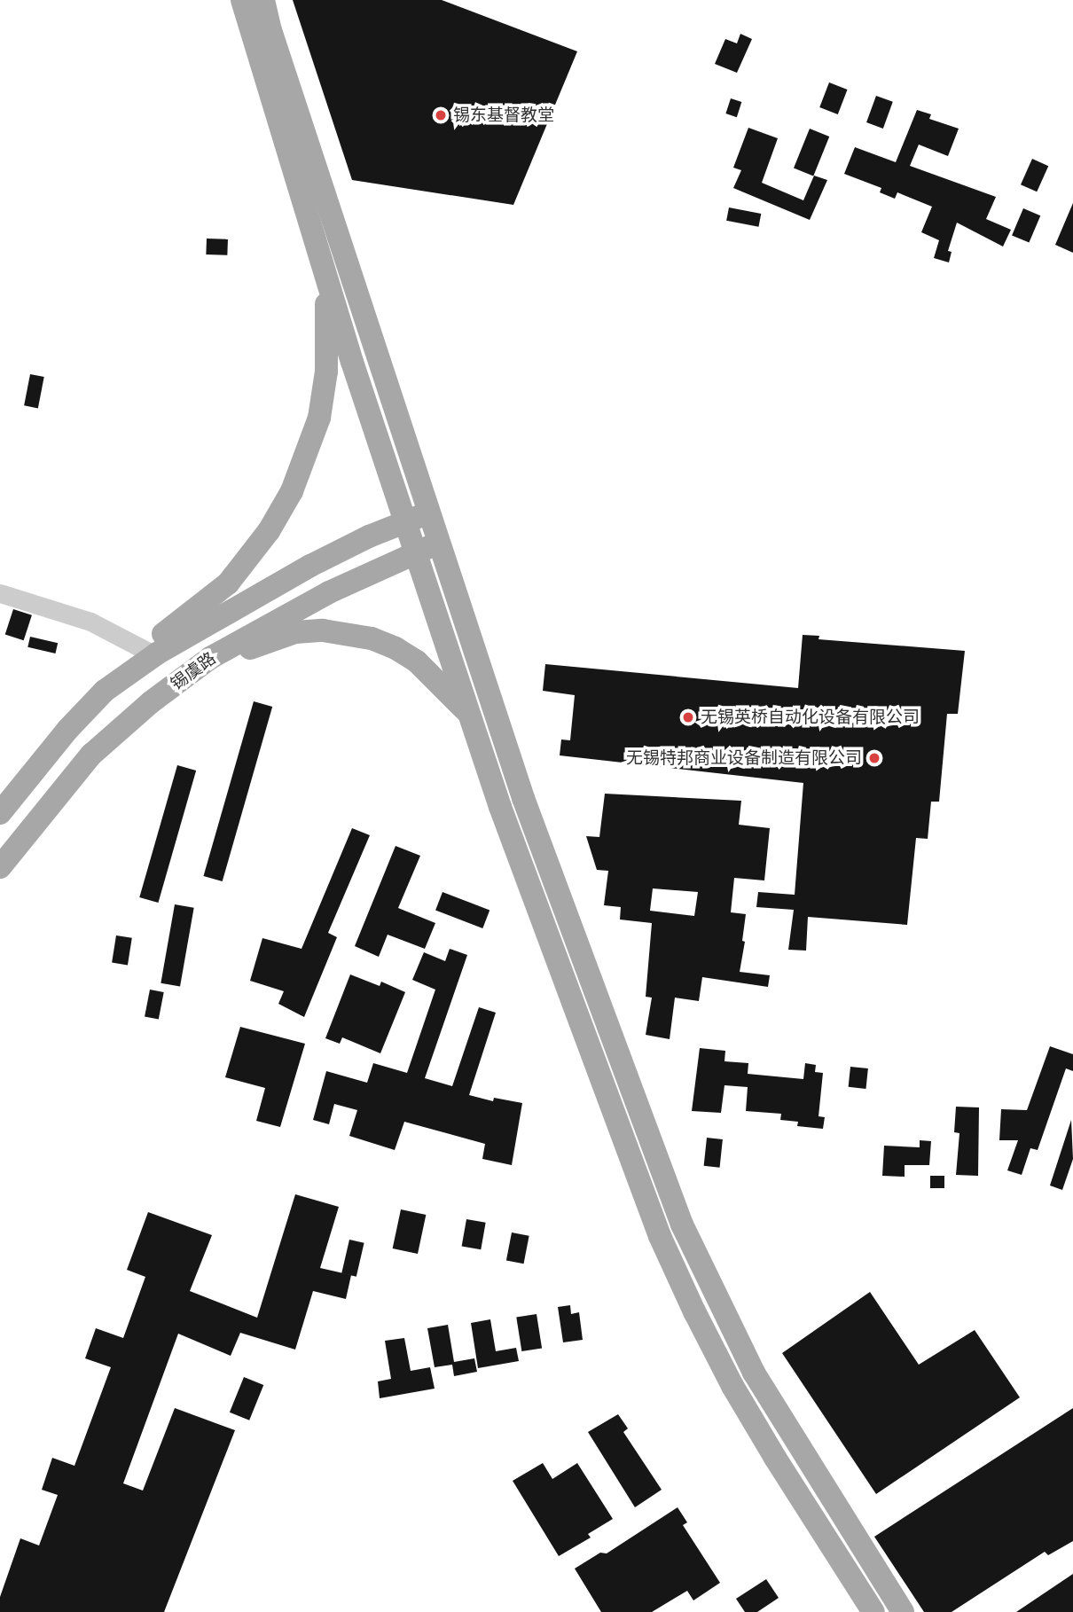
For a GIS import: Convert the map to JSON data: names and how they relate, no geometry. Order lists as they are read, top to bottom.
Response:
{
  "streets": {
    "main road": ["锡虞路"]
  },
  "places": ["锡东基督教堂", "无锡英桥自动化设备有限公司", "无锡特邦商业设备制造有限公司"]
}
